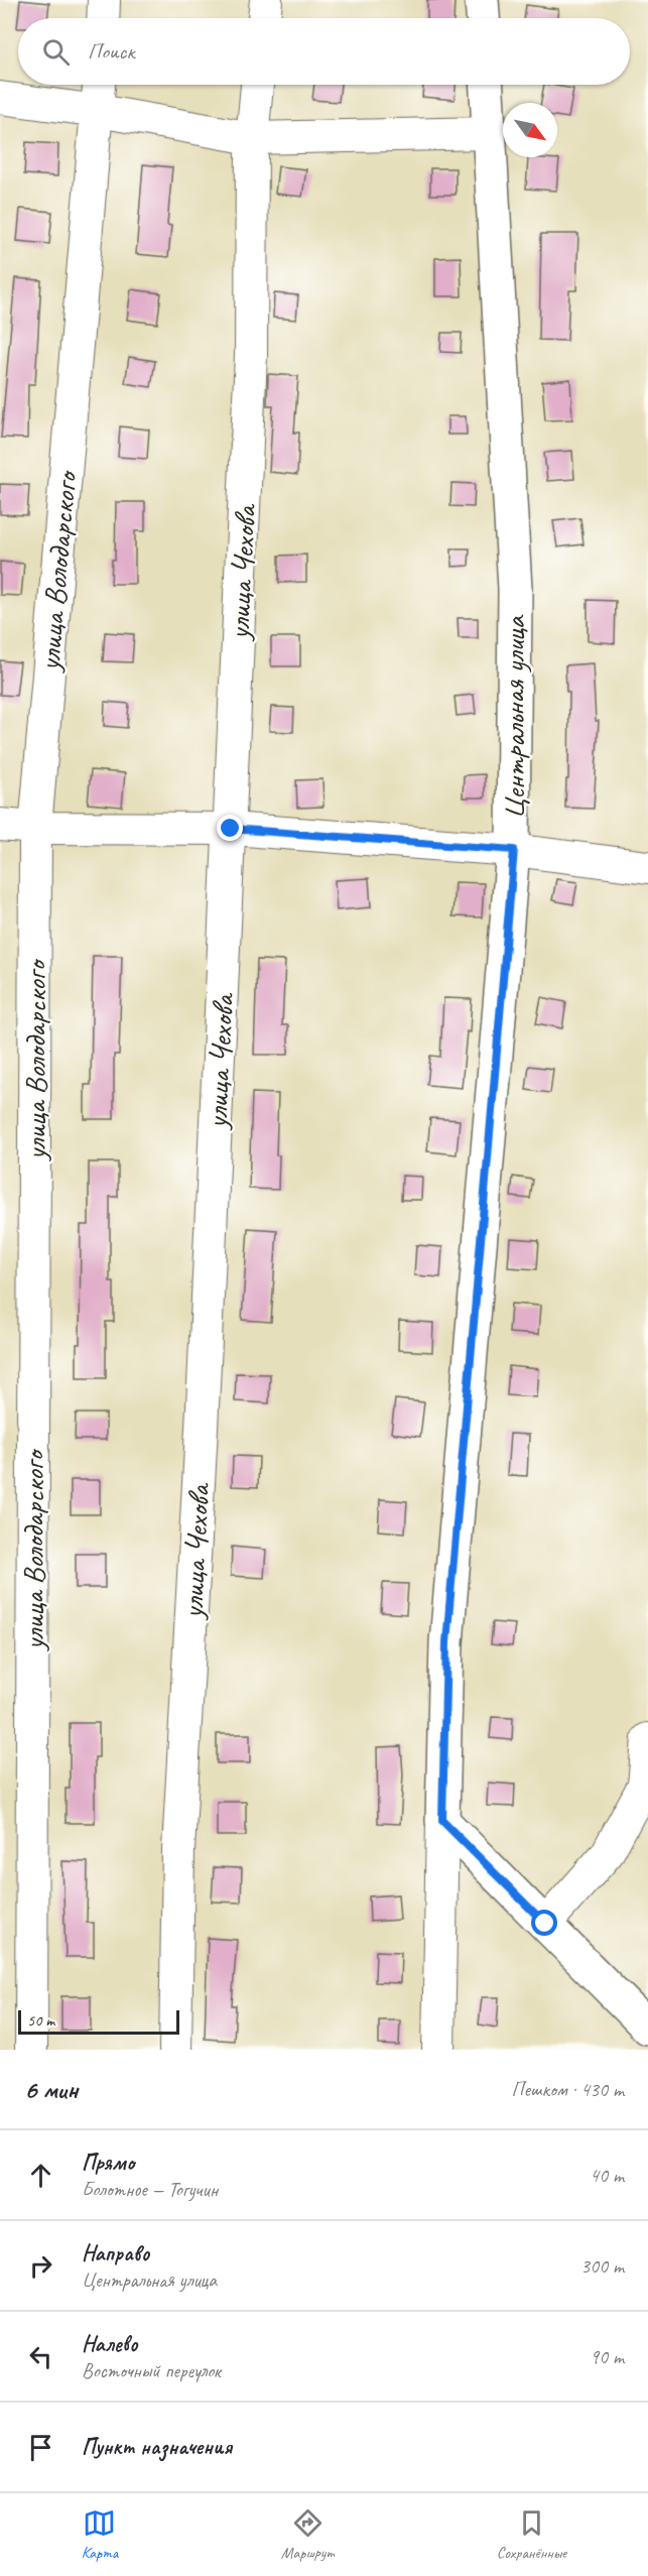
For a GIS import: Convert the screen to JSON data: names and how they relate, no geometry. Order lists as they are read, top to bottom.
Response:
{
  "streets": {
    "main road": ["Центральная улица"],
    "street": ["улица Володарского", "улица Чехова"]
  },
  "scale_bar": "50 m",
  "north": "bottom right",
  "page": {
    "search": "Поиск",
    "scale": "50 m",
    "heading": ["6 мин", "Пешком · 430 m"],
    "list": [
      ["Прямо", "Болотное — Тогучин", "40 m"],
      ["Направо", "Центральная улица", "300 m"],
      ["Налево", "Восточный переулок", "90 m"],
      "Пункт назначения"
    ],
    "nav": ["Карта", "Маршрут", "Сохранённые"]
  }
}
